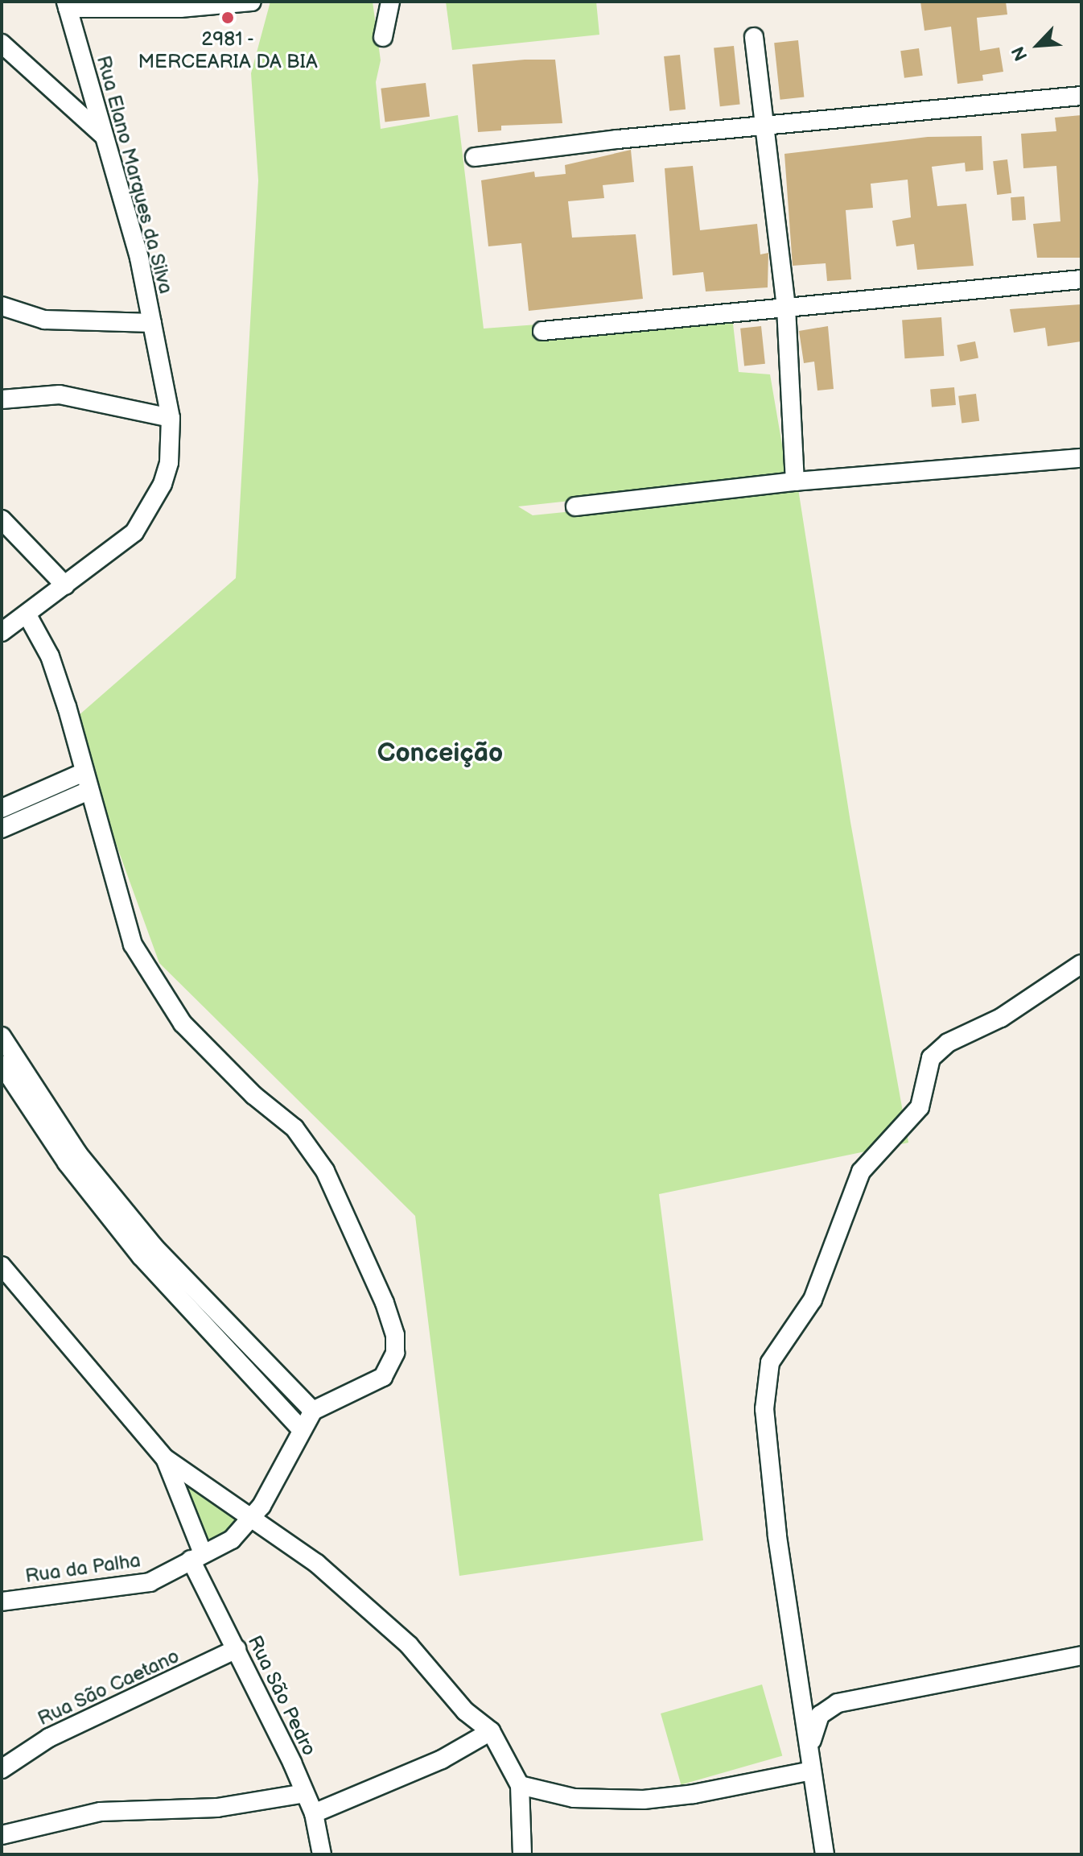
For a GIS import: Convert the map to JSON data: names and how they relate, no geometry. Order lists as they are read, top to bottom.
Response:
{
  "streets": {
    "street": [
      "Rua Elano Marques da Silva",
      "Rua da Palha",
      "Rua São Caetano",
      "Rua São Pedro"
    ]
  },
  "crossings": [
    ["Rua da Palha", "Rua São Pedro"],
    ["Rua São Caetano", "Rua São Pedro"]
  ],
  "districts": ["Conceição"],
  "places": ["2981 - MERCEARIA DA BIA"],
  "north": "bottom left"
}
